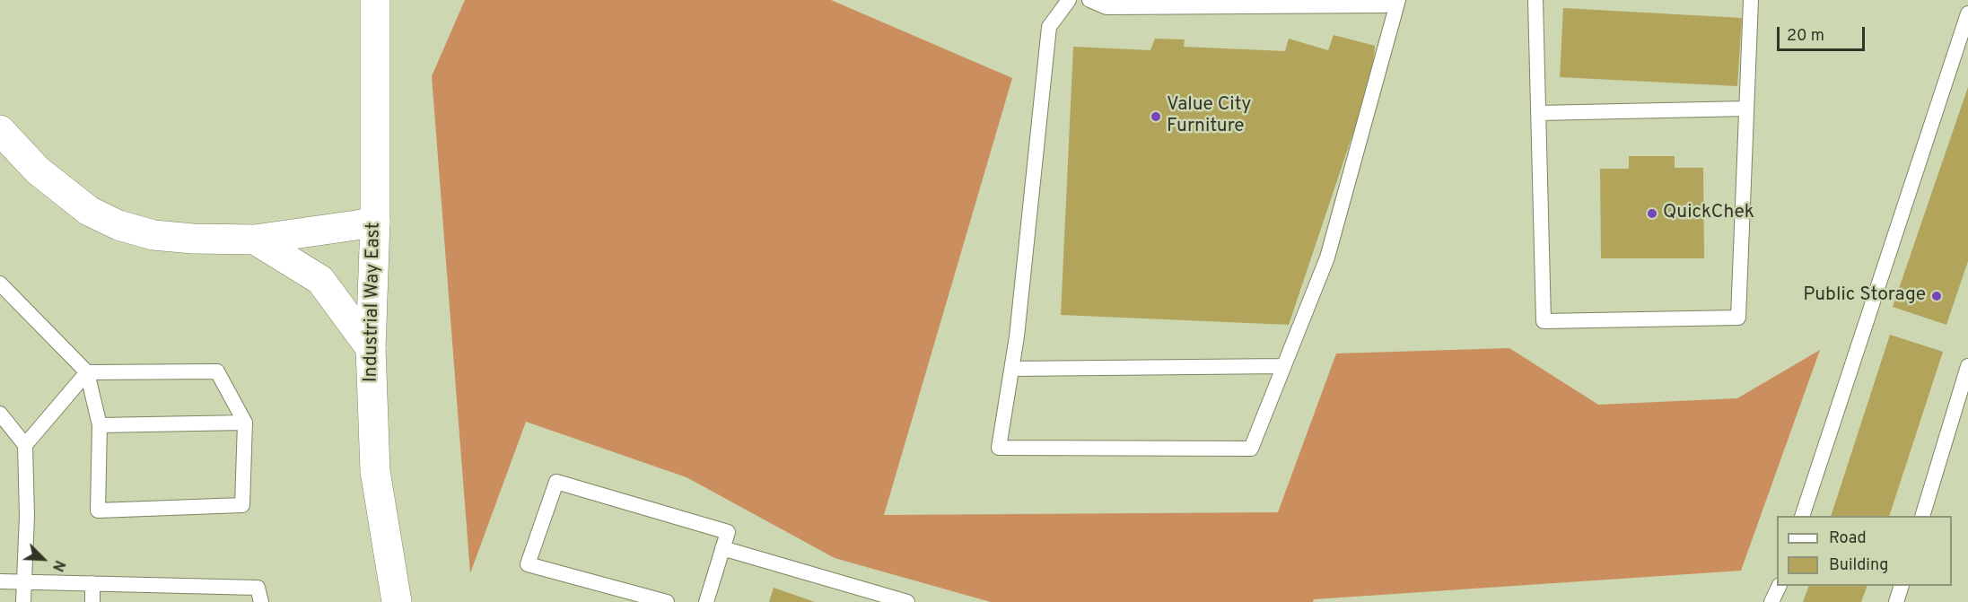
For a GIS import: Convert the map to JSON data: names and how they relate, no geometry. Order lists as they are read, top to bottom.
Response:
{
  "streets": {
    "street": ["Industrial Way East"]
  },
  "places": ["Value City Furniture", "QuickChek", "Public Storage"],
  "legend": ["Road", "Building"],
  "scale_bar": "20 m",
  "north": "bottom right"
}
